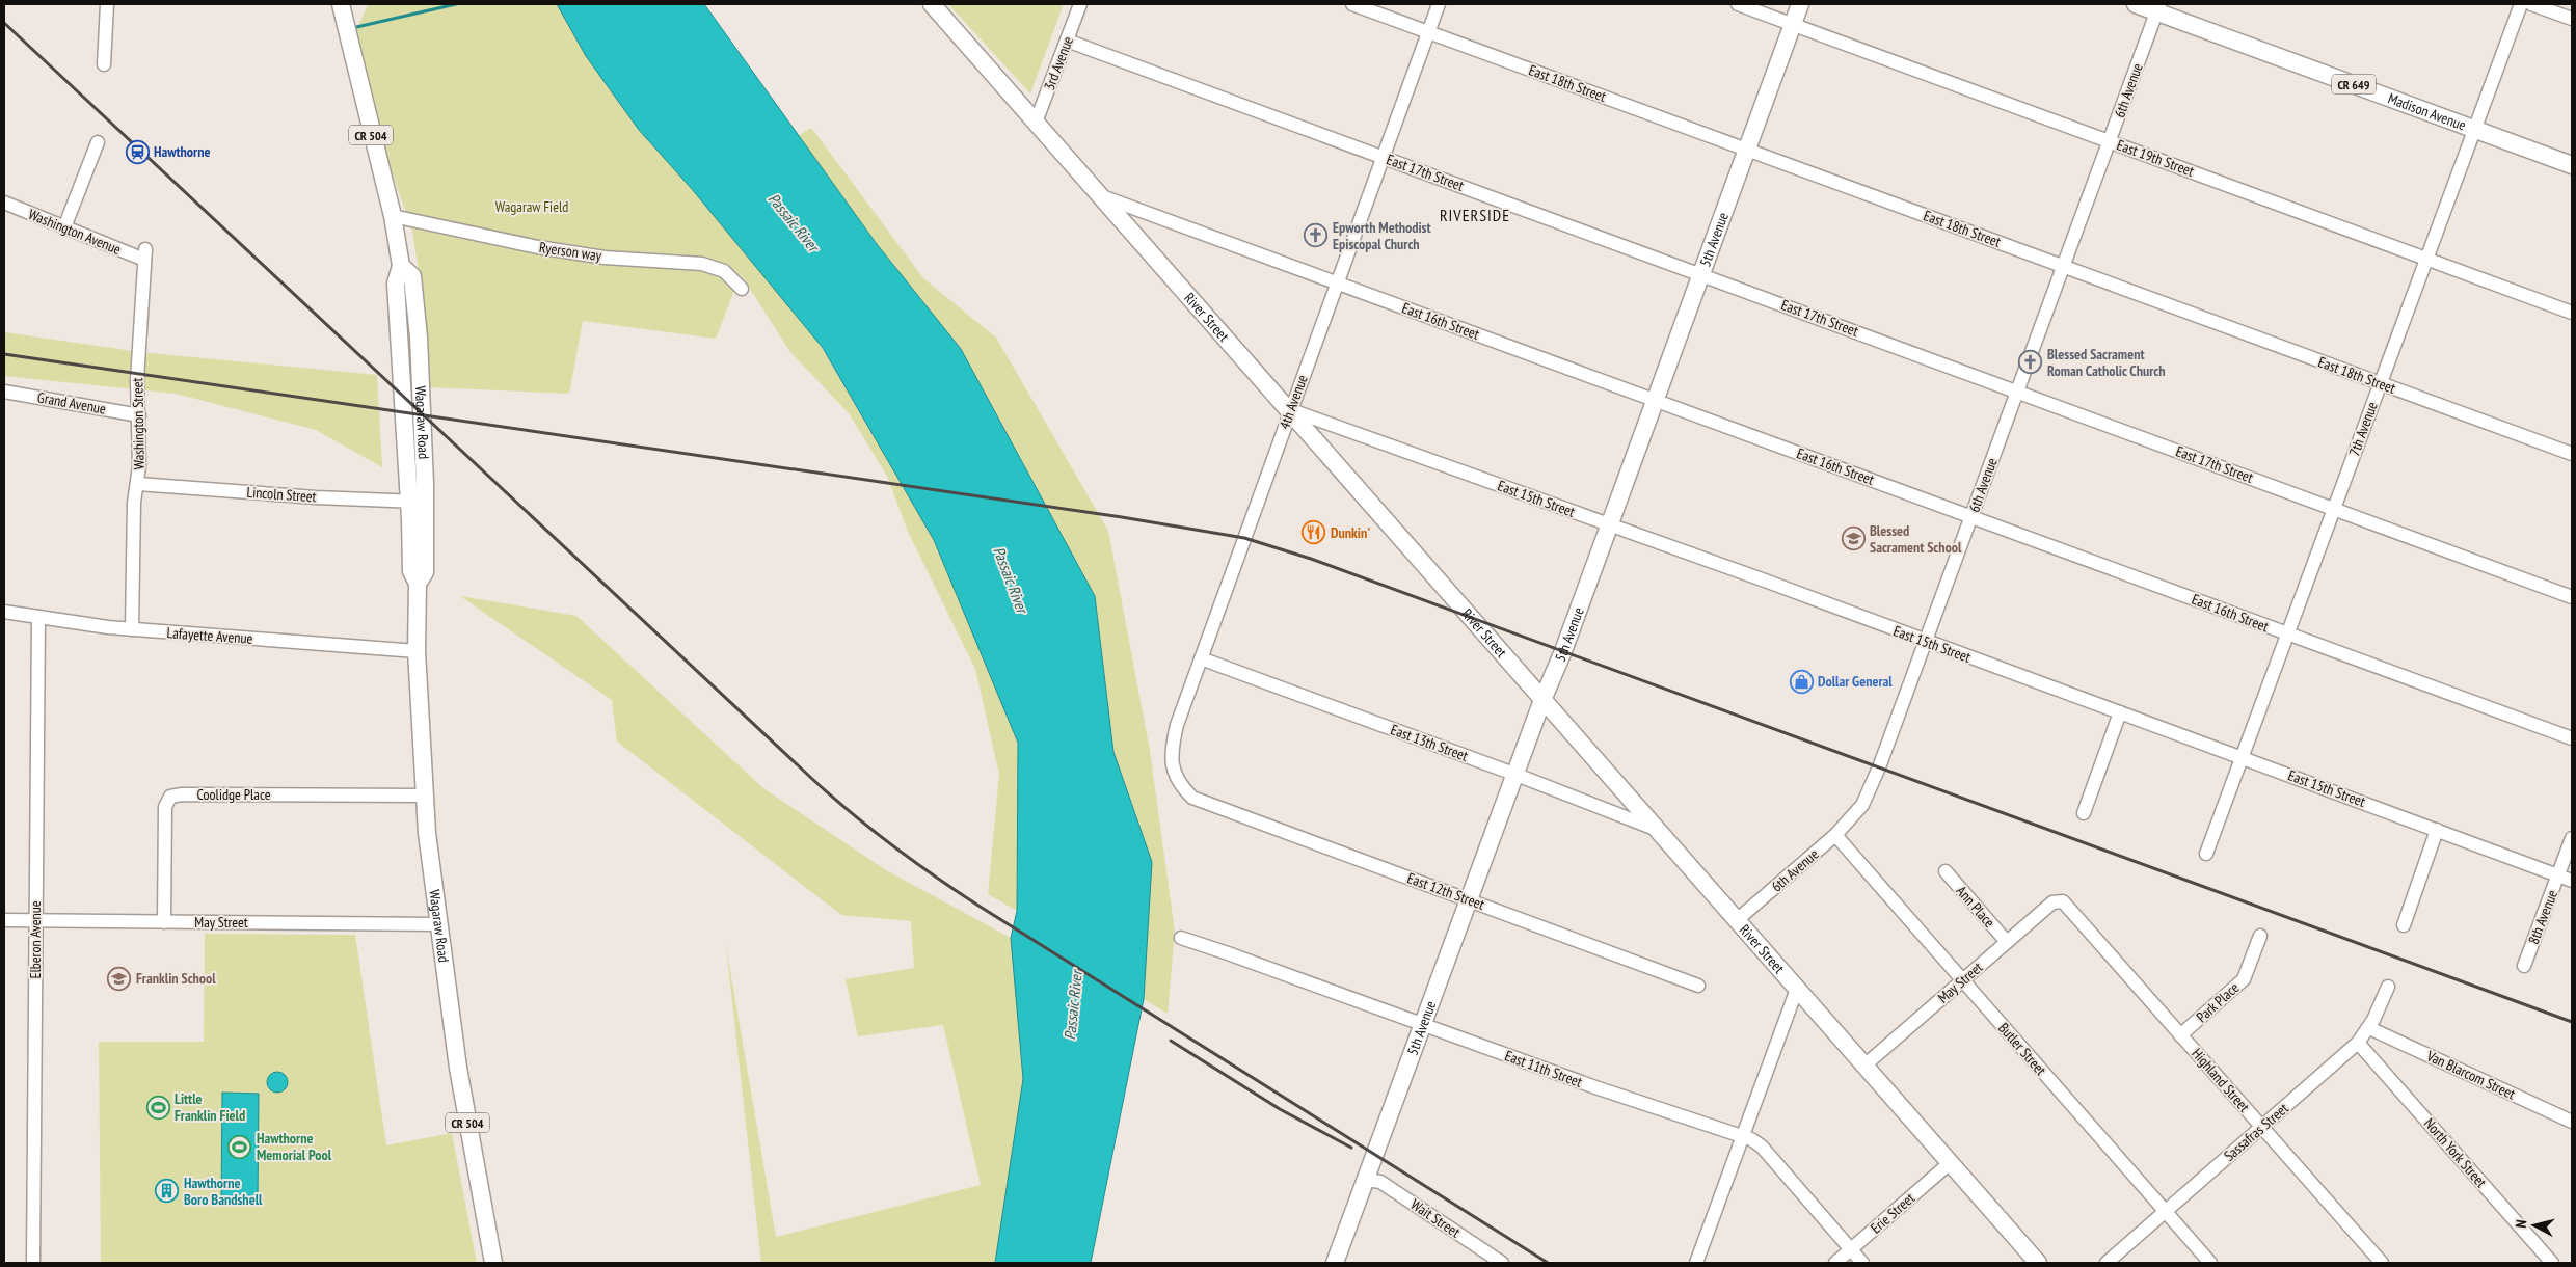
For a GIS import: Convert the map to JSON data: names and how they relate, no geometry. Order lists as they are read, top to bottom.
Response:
{
  "streets": {
    "main road": [
      "CR 649",
      "Madison Avenue",
      "CR 504",
      "5th Avenue",
      "River Street",
      "Wagaraw Road"
    ],
    "street": [
      "3rd Avenue",
      "East 18th Street",
      "6th Avenue",
      "East 19th Street",
      "East 17th Street",
      "Washington Avenue",
      "Ryerson way",
      "East 16th Street",
      "4th Avenue",
      "Grand Avenue",
      "Washington Street",
      "7th Avenue",
      "Lincoln Street",
      "East 15th Street",
      "Lafayette Avenue",
      "East 13th Street",
      "Coolidge Place",
      "East 12th Street",
      "Ann Place",
      "8th Avenue",
      "May Street",
      "Elberon Avenue",
      "Park Place",
      "Butler Street",
      "East 11th Street",
      "Van Blarcom Street",
      "Highland Street",
      "Sassafras Street",
      "North York Street",
      "Erie Street",
      "Wait Street"
    ]
  },
  "crossings": [
    ["3rd Avenue", "East 17th Street"],
    ["3rd Avenue", "River Street"],
    ["East 18th Street", "6th Avenue"],
    ["East 18th Street", "5th Avenue"],
    ["East 18th Street", "4th Avenue"],
    ["East 18th Street", "7th Avenue"],
    ["6th Avenue", "Madison Avenue"],
    ["6th Avenue", "East 19th Street"],
    ["6th Avenue", "East 17th Street"],
    ["6th Avenue", "River Street"],
    ["6th Avenue", "East 16th Street"],
    ["6th Avenue", "East 15th Street"],
    ["6th Avenue", "Butler Street"],
    ["Madison Avenue", "7th Avenue"],
    ["East 19th Street", "5th Avenue"],
    ["East 19th Street", "7th Avenue"],
    ["East 17th Street", "5th Avenue"],
    ["East 17th Street", "4th Avenue"],
    ["East 17th Street", "7th Avenue"],
    ["Washington Avenue", "Washington Street"],
    ["5th Avenue", "River Street"],
    ["5th Avenue", "East 16th Street"],
    ["5th Avenue", "East 15th Street"],
    ["5th Avenue", "East 13th Street"],
    ["5th Avenue", "East 12th Street"],
    ["5th Avenue", "East 11th Street"],
    ["5th Avenue", "Wait Street"],
    ["Ryerson way", "Wagaraw Road"],
    ["River Street", "East 16th Street"],
    ["River Street", "4th Avenue"],
    ["River Street", "East 15th Street"],
    ["River Street", "East 13th Street"],
    ["River Street", "May Street"],
    ["River Street", "Erie Street"],
    ["East 16th Street", "4th Avenue"],
    ["East 16th Street", "7th Avenue"],
    ["4th Avenue", "East 15th Street"],
    ["4th Avenue", "East 13th Street"],
    ["4th Avenue", "East 12th Street"],
    ["Grand Avenue", "Washington Street"],
    ["Wagaraw Road", "Lincoln Street"],
    ["Wagaraw Road", "Lafayette Avenue"],
    ["Wagaraw Road", "Coolidge Place"],
    ["Wagaraw Road", "May Street"],
    ["Washington Street", "Lincoln Street"],
    ["Washington Street", "Lafayette Avenue"],
    ["7th Avenue", "East 15th Street"],
    ["East 15th Street", "8th Avenue"],
    ["Lafayette Avenue", "Elberon Avenue"],
    ["Coolidge Place", "May Street"],
    ["Ann Place", "May Street"],
    ["May Street", "Elberon Avenue"],
    ["May Street", "Butler Street"],
    ["May Street", "Highland Street"],
    ["Park Place", "Highland Street"],
    ["Butler Street", "Sassafras Street"],
    ["East 11th Street", "Erie Street"],
    ["Van Blarcom Street", "Sassafras Street"],
    ["Highland Street", "Sassafras Street"],
    ["Sassafras Street", "North York Street"]
  ],
  "districts": ["RIVERSIDE"],
  "water": ["Passaic River"],
  "parks": ["Wagaraw Field"],
  "places": {
    "station": ["Hawthorne"],
    "church": ["Epworth Methodist Episcopal Church", "Blessed Sacrament Roman Catholic Church"],
    "restaurant": ["Dunkin'"],
    "school or university": ["Blessed Sacrament School", "Franklin School"],
    "shop": ["Dollar General"],
    "sports": ["Little Franklin Field", "Hawthorne Memorial Pool"],
    "building": ["Hawthorne Boro Bandshell"]
  },
  "north": "left"
}
